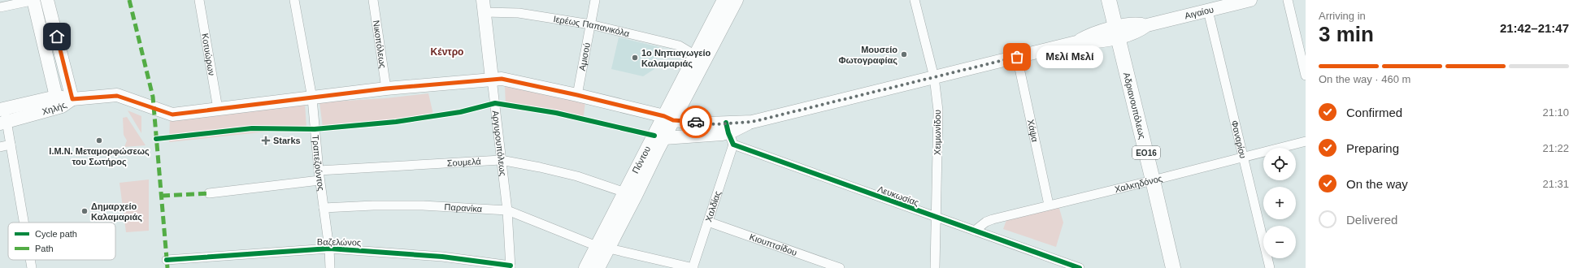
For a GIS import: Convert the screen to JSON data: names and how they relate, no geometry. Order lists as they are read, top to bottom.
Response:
{
  "streets": {
    "main road": [
      "Αιγαίου",
      "Αδριανουπόλεως",
      "Χηλής",
      "Αργυρουπόλεως",
      "ΕΟ16",
      "Πόντου"
    ],
    "street": [
      "Ιερέως Παπανικόλα",
      "Νικοπόλεως",
      "Κοτυώρων",
      "Αμισού",
      "Χάψα",
      "Χειμωνίδου",
      "Φαναρίου",
      "Τραπεζούντος",
      "Σουμελά",
      "Χαλκηδόνος",
      "Λευκωσίας",
      "Χαλδίας",
      "Παρανίκα",
      "Βαζελώνος",
      "Κιουπτσίδου"
    ]
  },
  "crossings": [
    ["Αιγαίου", "Νικοπόλεως"],
    ["Αιγαίου", "Κοτυώρων"],
    ["Αιγαίου", "Αμισού"],
    ["Αιγαίου", "Αδριανουπόλεως"],
    ["Αιγαίου", "Χηλής"],
    ["Αιγαίου", "Χάψα"],
    ["Αιγαίου", "Χειμωνίδου"],
    ["Αιγαίου", "Φαναρίου"],
    ["Αιγαίου", "Αργυρουπόλεως"],
    ["Αιγαίου", "Πόντου"],
    ["Αιγαίου", "Τραπεζούντος"],
    ["Ιερέως Παπανικόλα", "Αμισού"],
    ["Ιερέως Παπανικόλα", "Αργυρουπόλεως"],
    ["Ιερέως Παπανικόλα", "Πόντου"],
    ["Αδριανουπόλεως", "Χαλκηδόνος"],
    ["Χάψα", "Χαλκηδόνος"],
    ["Χειμωνίδου", "Λευκωσίας"],
    ["Φαναρίου", "Χαλκηδόνος"],
    ["Αργυρουπόλεως", "Σουμελά"],
    ["Αργυρουπόλεως", "Παρανίκα"],
    ["Αργυρουπόλεως", "Βαζελώνος"],
    ["Πόντου", "Σουμελά"],
    ["Πόντου", "Παρανίκα"],
    ["Τραπεζούντος", "Σουμελά"],
    ["Τραπεζούντος", "Παρανίκα"],
    ["Τραπεζούντος", "Βαζελώνος"],
    ["Χαλκηδόνος", "Λευκωσίας"],
    ["Λευκωσίας", "Χαλδίας"],
    ["Χαλδίας", "Παρανίκα"],
    ["Χαλδίας", "Κιουπτσίδου"]
  ],
  "districts": ["Κέντρο"],
  "places": {
    "other": [
      "Μουσείο Φωτογραφίας",
      "Μελί Μελί",
      "1ο Νηπιαγωγείο Καλαμαριάς",
      "Ι.Μ.Ν. Μεταμορφώσεως του Σωτήρος",
      "Δημαρχείο Καλαμαριάς"
    ],
    "health": ["Starks"]
  },
  "legend": ["Cycle path", "Path"],
  "page": {
    "heading": ["3 min", "Arriving in", "21:42–21:47"],
    "bubble": "Μελί Μελί",
    "bar": "On the way · 460 m",
    "list": [
      ["Confirmed", "21:10"],
      ["Preparing", "21:22"],
      ["On the way", "21:31"],
      "Delivered"
    ],
    "map_buttons": ["+", "−"]
  }
}
